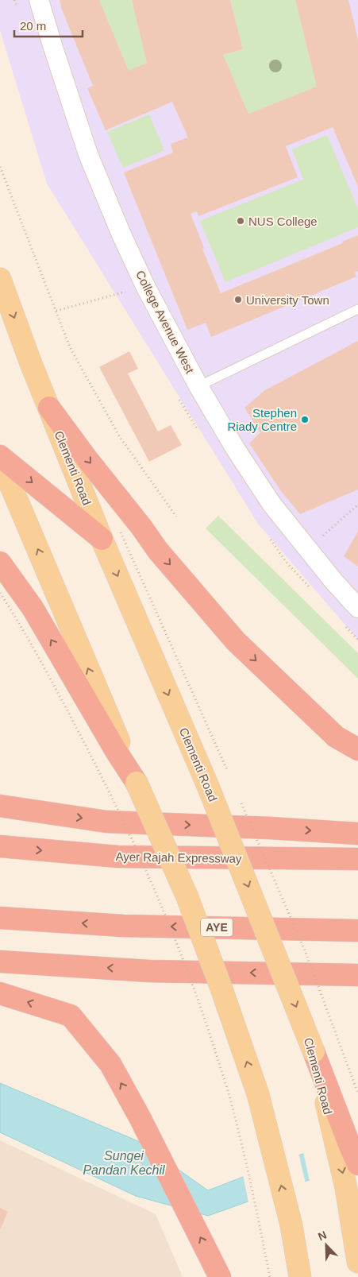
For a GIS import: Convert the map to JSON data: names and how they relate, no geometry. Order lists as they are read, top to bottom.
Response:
{
  "streets": {
    "highway": ["Ayer Rajah Expressway", "AYE"],
    "main road": ["Clementi Road"],
    "street": ["College Avenue West"]
  },
  "water": ["Sungei Pandan Kechil"],
  "places": ["NUS College", "University Town", "Stephen Riady Centre"],
  "scale_bar": "20 m",
  "north": "top left"
}
